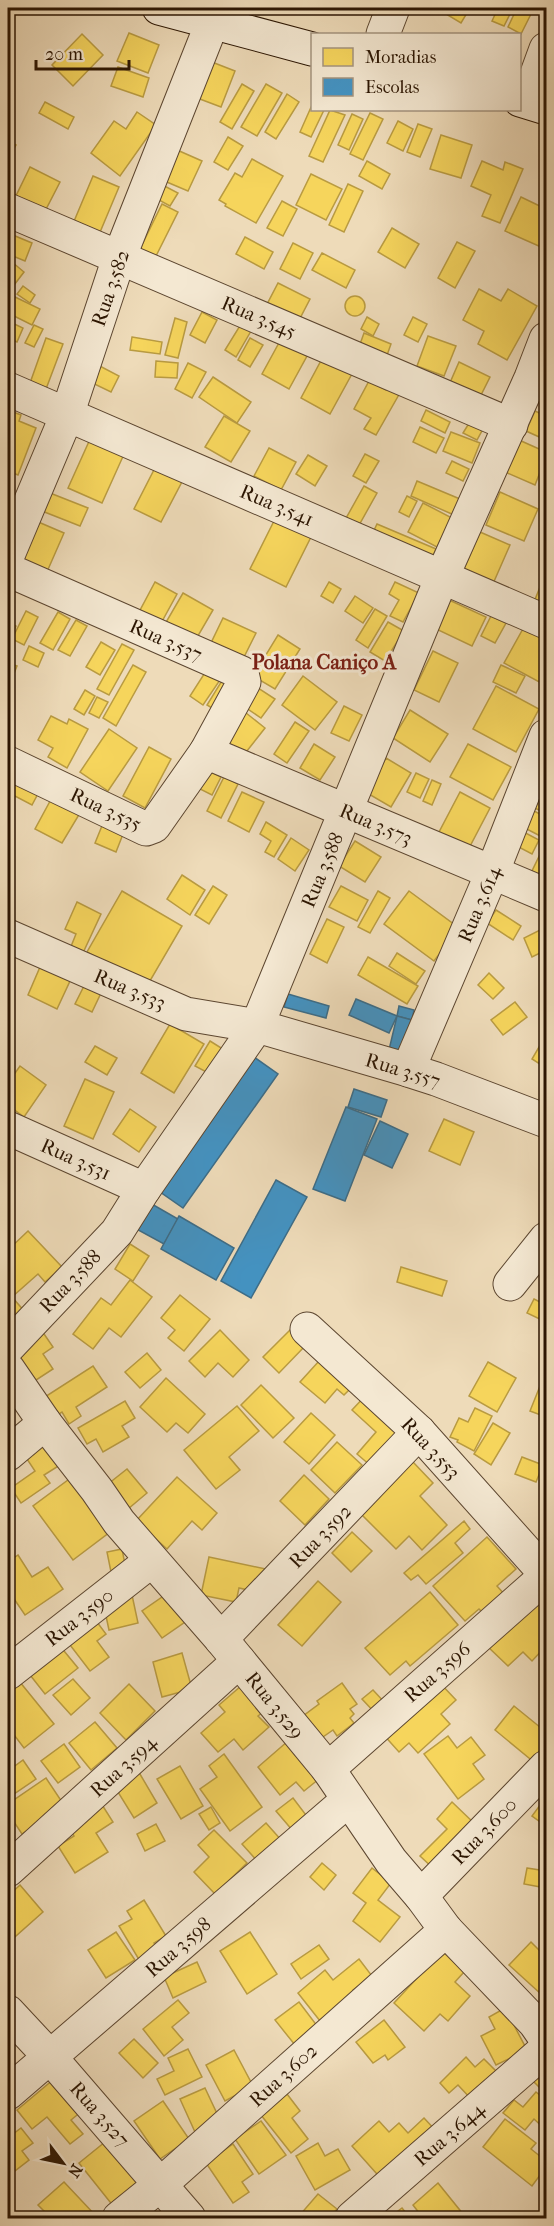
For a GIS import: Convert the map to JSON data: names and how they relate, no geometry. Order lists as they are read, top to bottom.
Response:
{
  "streets": {
    "street": [
      "Rua 3.582",
      "Rua 3.545",
      "Rua 3.541",
      "Rua 3.537",
      "Rua 3.535",
      "Rua 3.573",
      "Rua 3.588",
      "Rua 3.614",
      "Rua 3.533",
      "Rua 3.557",
      "Rua 3.531",
      "Rua 3.553",
      "Rua 3.592",
      "Rua 3.590",
      "Rua 3.596",
      "Rua 3.529",
      "Rua 3.594",
      "Rua 3.600",
      "Rua 3.598",
      "Rua 3.602",
      "Rua 3.527",
      "Rua 3.644"
    ]
  },
  "crossings": [
    ["Rua 3.582", "Rua 3.545"],
    ["Rua 3.582", "Rua 3.541"],
    ["Rua 3.545", "Rua 3.588"],
    ["Rua 3.541", "Rua 3.588"],
    ["Rua 3.537", "Rua 3.535"],
    ["Rua 3.537", "Rua 3.573"],
    ["Rua 3.535", "Rua 3.573"],
    ["Rua 3.573", "Rua 3.588"],
    ["Rua 3.573", "Rua 3.614"],
    ["Rua 3.588", "Rua 3.533"],
    ["Rua 3.588", "Rua 3.557"],
    ["Rua 3.588", "Rua 3.531"],
    ["Rua 3.614", "Rua 3.557"],
    ["Rua 3.533", "Rua 3.557"],
    ["Rua 3.553", "Rua 3.592"],
    ["Rua 3.553", "Rua 3.596"],
    ["Rua 3.592", "Rua 3.529"],
    ["Rua 3.592", "Rua 3.594"],
    ["Rua 3.590", "Rua 3.529"],
    ["Rua 3.596", "Rua 3.529"],
    ["Rua 3.529", "Rua 3.594"],
    ["Rua 3.529", "Rua 3.600"],
    ["Rua 3.529", "Rua 3.598"],
    ["Rua 3.529", "Rua 3.602"],
    ["Rua 3.529", "Rua 3.644"],
    ["Rua 3.598", "Rua 3.527"],
    ["Rua 3.602", "Rua 3.527"]
  ],
  "districts": ["Polana Caniço A"],
  "legend": ["Moradias", "Escolas"],
  "scale_bar": "20 m",
  "north": "bottom right"
}
